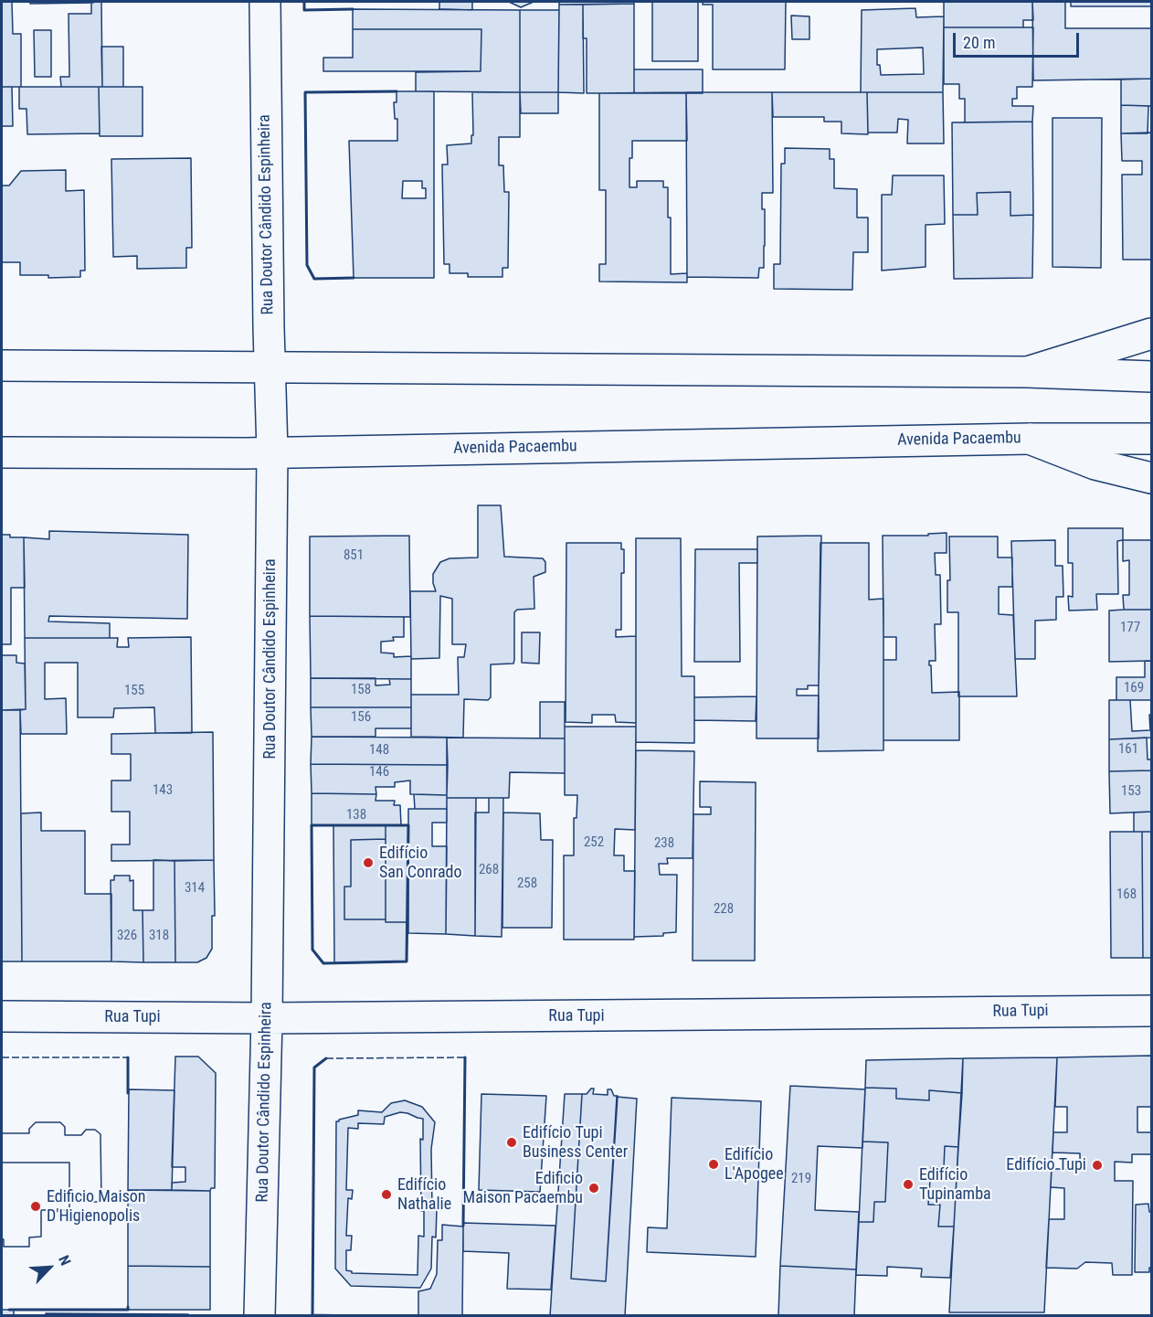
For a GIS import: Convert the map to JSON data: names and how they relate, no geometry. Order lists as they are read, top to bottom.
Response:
{
  "streets": {
    "street": ["Rua Doutor Cândido Espinheira", "Avenida Pacaembu", "Rua Tupi"]
  },
  "crossings": [
    ["Rua Doutor Cândido Espinheira", "Avenida Pacaembu"],
    ["Rua Doutor Cândido Espinheira", "Rua Tupi"]
  ],
  "places": [
    "Edifício San Conrado",
    "Edifício Tupi Business Center",
    "Edifício L'Apogee",
    "Edifício Tupi",
    "Edifício Tupinamba",
    "Edificio Maison Pacaembu",
    "Edifício Nathalie",
    "Edificio Maison D'Higienopolis"
  ],
  "house_numbers": [
    "851",
    "177",
    "169",
    "158",
    "155",
    "156",
    "161",
    "148",
    "146",
    "143",
    "153",
    "138",
    "252",
    "238",
    "268",
    "258",
    "314",
    "168",
    "228",
    "326",
    "318",
    "219"
  ],
  "scale_bar": "20 m",
  "north": "top right"
}
